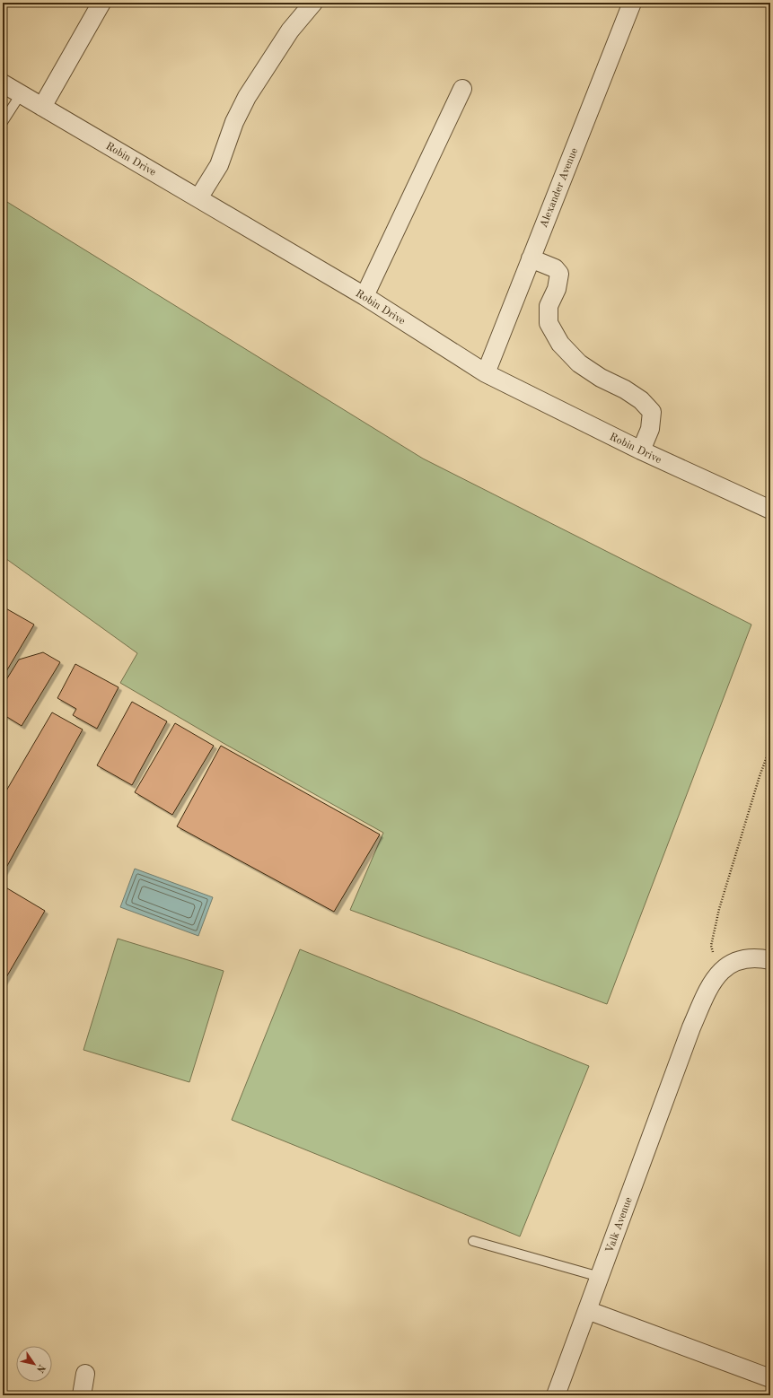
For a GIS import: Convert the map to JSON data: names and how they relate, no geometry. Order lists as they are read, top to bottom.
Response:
{
  "streets": {
    "street": ["Robin Drive", "Alexander Avenue", "Valk Avenue"]
  },
  "crossings": [
    ["Robin Drive", "Alexander Avenue"]
  ],
  "north": "bottom right"
}
